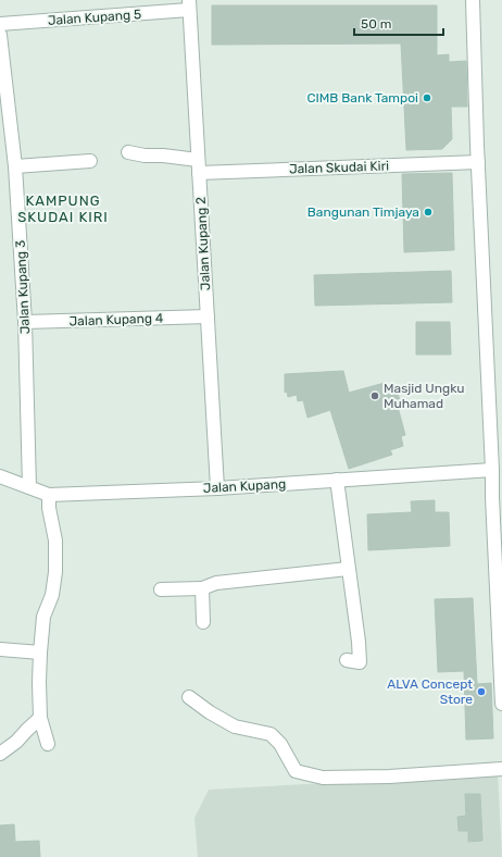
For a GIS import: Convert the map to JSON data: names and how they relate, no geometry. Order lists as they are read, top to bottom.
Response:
{
  "streets": {
    "street": [
      "Jalan Kupang 5",
      "Jalan Skudai Kiri",
      "Jalan Kupang 2",
      "Jalan Kupang 3",
      "Jalan Kupang 4",
      "Jalan Kupang"
    ]
  },
  "crossings": [
    ["Jalan Kupang 5", "Jalan Kupang 2"],
    ["Jalan Skudai Kiri", "Jalan Kupang 2"],
    ["Jalan Kupang 2", "Jalan Kupang 4"],
    ["Jalan Kupang 2", "Jalan Kupang"],
    ["Jalan Kupang 3", "Jalan Kupang 4"],
    ["Jalan Kupang 3", "Jalan Kupang"]
  ],
  "districts": ["KAMPUNG SKUDAI KIRI"],
  "places": [
    "CIMB Bank Tampoi",
    "Bangunan Timjaya",
    "Masjid Ungku Muhamad",
    "ALVA Concept Store"
  ],
  "scale_bar": "50 m"
}
